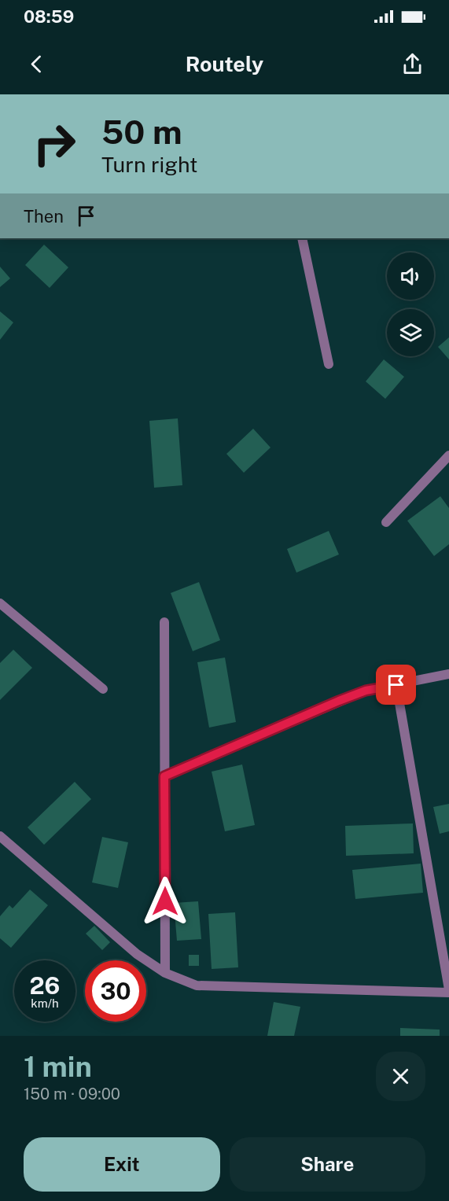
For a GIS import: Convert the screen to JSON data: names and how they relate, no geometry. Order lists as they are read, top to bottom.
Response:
{
  "page": {
    "status": "08:59",
    "header": "Routely",
    "turn": ["50 m", "Turn right"],
    "then": "Then",
    "speed": "26 km/h",
    "limit": "30",
    "heading": ["1 min", "150 m · 09:00"],
    "buttons": ["Exit", "Share"]
  }
}
